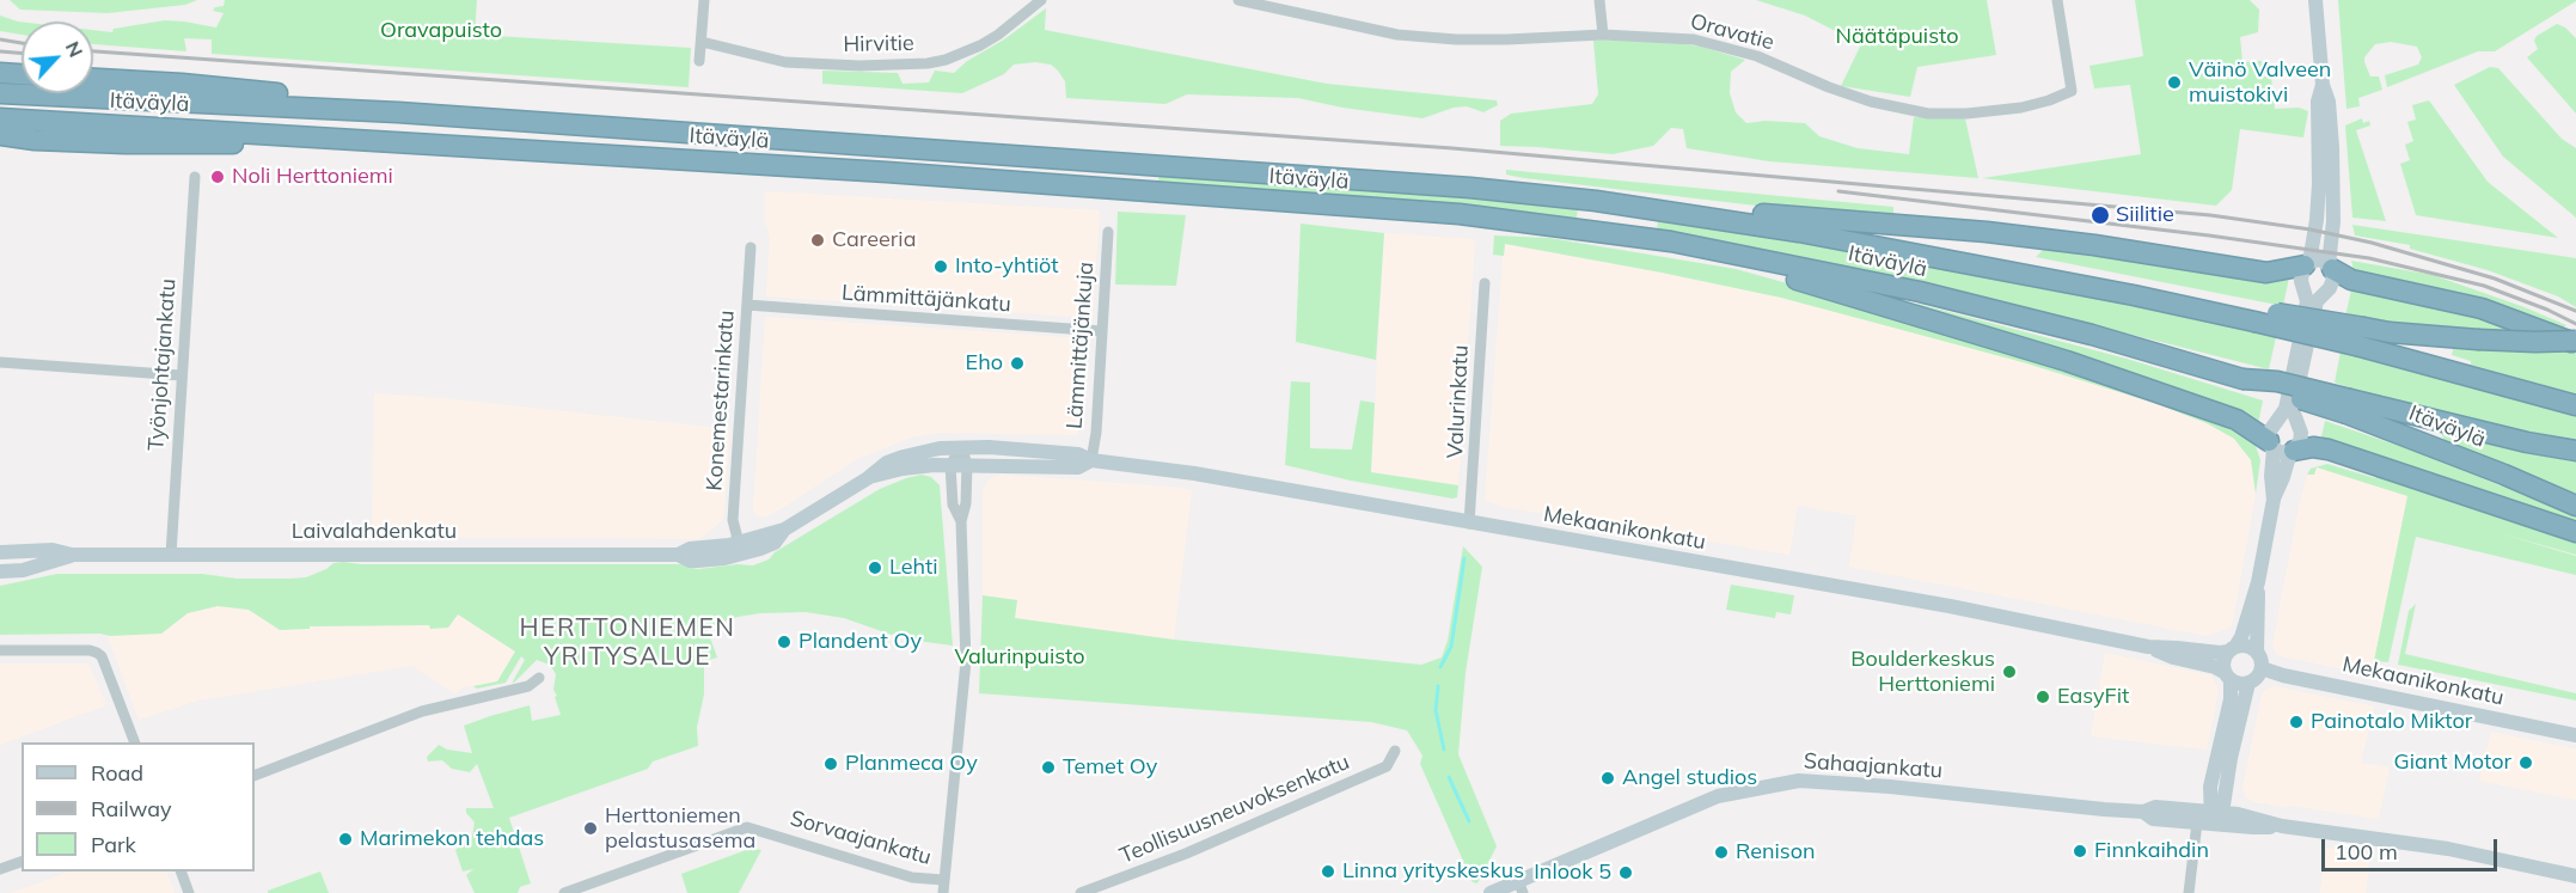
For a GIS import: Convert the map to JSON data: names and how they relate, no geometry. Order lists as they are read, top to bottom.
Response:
{
  "streets": {
    "highway": ["Itäväylä"],
    "street": [
      "Oravatie",
      "Hirvitie",
      "Lämmittäjänkatu",
      "Lämmittäjänkuja",
      "Työnjohtajankatu",
      "Konemestarinkatu",
      "Valurinkatu",
      "Mekaanikonkatu",
      "Laivalahdenkatu",
      "Sahaajankatu",
      "Teollisuusneuvoksenkatu",
      "Sorvaajankatu"
    ]
  },
  "crossings": [
    ["Lämmittäjänkatu", "Lämmittäjänkuja"],
    ["Lämmittäjänkatu", "Konemestarinkatu"],
    ["Lämmittäjänkuja", "Mekaanikonkatu"],
    ["Työnjohtajankatu", "Laivalahdenkatu"],
    ["Konemestarinkatu", "Mekaanikonkatu"],
    ["Valurinkatu", "Mekaanikonkatu"],
    ["Mekaanikonkatu", "Laivalahdenkatu"]
  ],
  "districts": ["HERTTONIEMEN YRITYSALUE"],
  "parks": ["Oravapuisto", "Näätäpuisto", "Valurinpuisto"],
  "places": [
    "Väinö Valveen muistokivi",
    "Noli Herttoniemi",
    "Siilitie",
    "Careeria",
    "Into-yhtiöt",
    "Eho",
    "Lehti",
    "Plandent Oy",
    "Boulderkeskus Herttoniemi",
    "EasyFit",
    "Painotalo Miktor",
    "Giant Motor",
    "Planmeca Oy",
    "Temet Oy",
    "Angel studios",
    "Herttoniemen pelastusasema",
    "Marimekon tehdas",
    "Finnkaihdin",
    "Renison",
    "Linna yrityskeskus",
    "Inlook 5"
  ],
  "legend": ["Road", "Railway", "Park"],
  "scale_bar": "100 m",
  "north": "top right"
}
